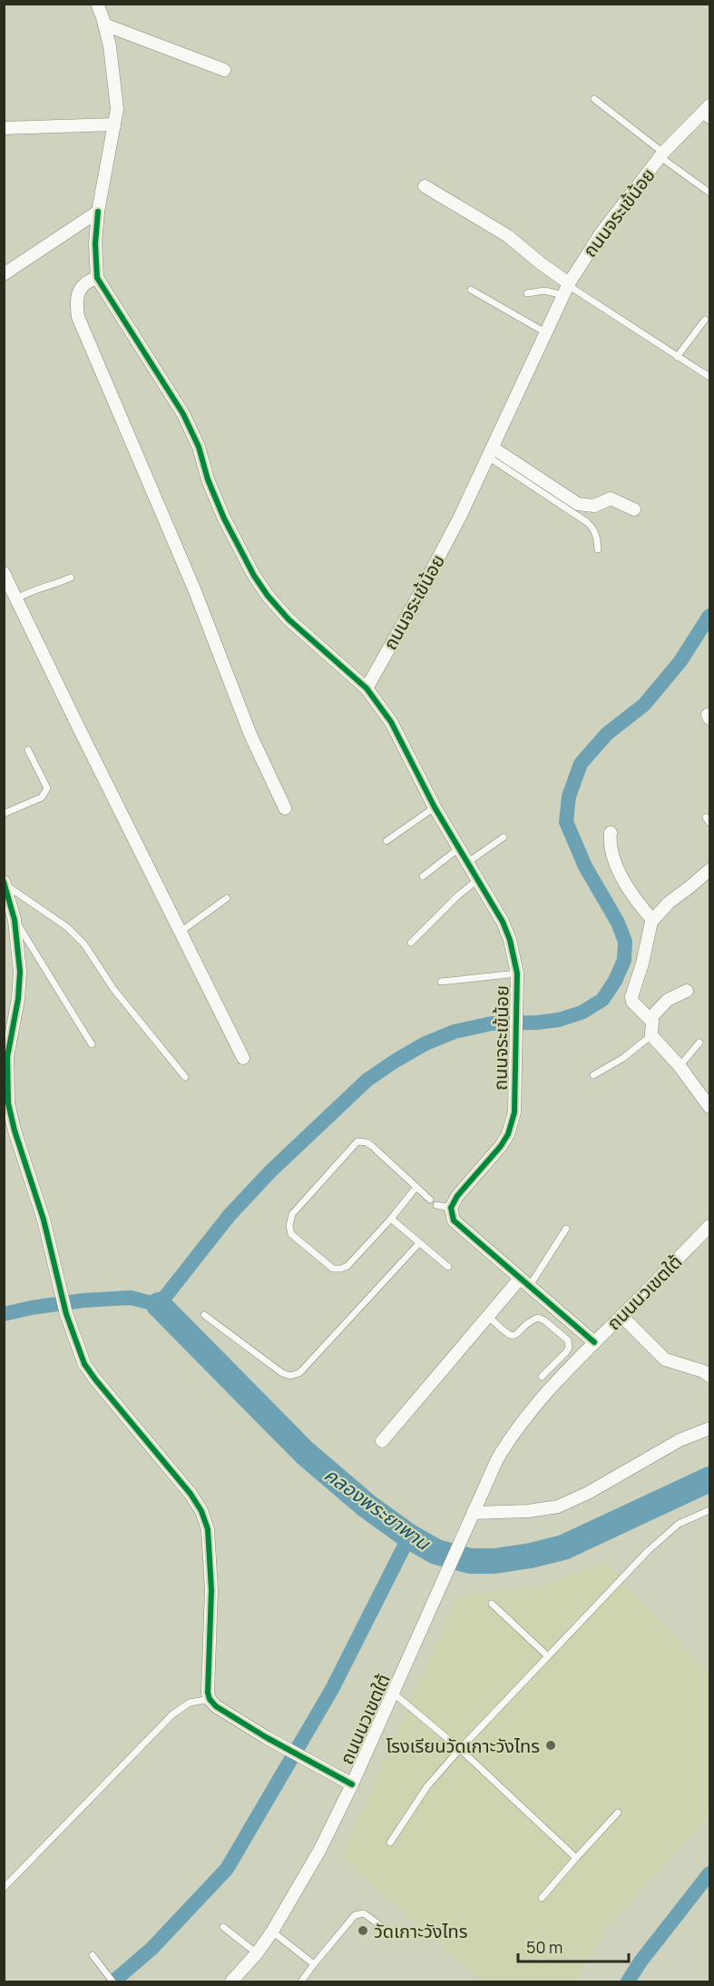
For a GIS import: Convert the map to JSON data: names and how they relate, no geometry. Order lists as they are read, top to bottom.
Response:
{
  "streets": {
    "street": ["ถนนจระเข้น้อย", "ถนนนวเขตใต้"]
  },
  "water": ["คลองพระยาพาน"],
  "places": ["โรงเรียนวัดเกาะวังไทร", "วัดเกาะวังไทร"],
  "scale_bar": "50 m"
}
